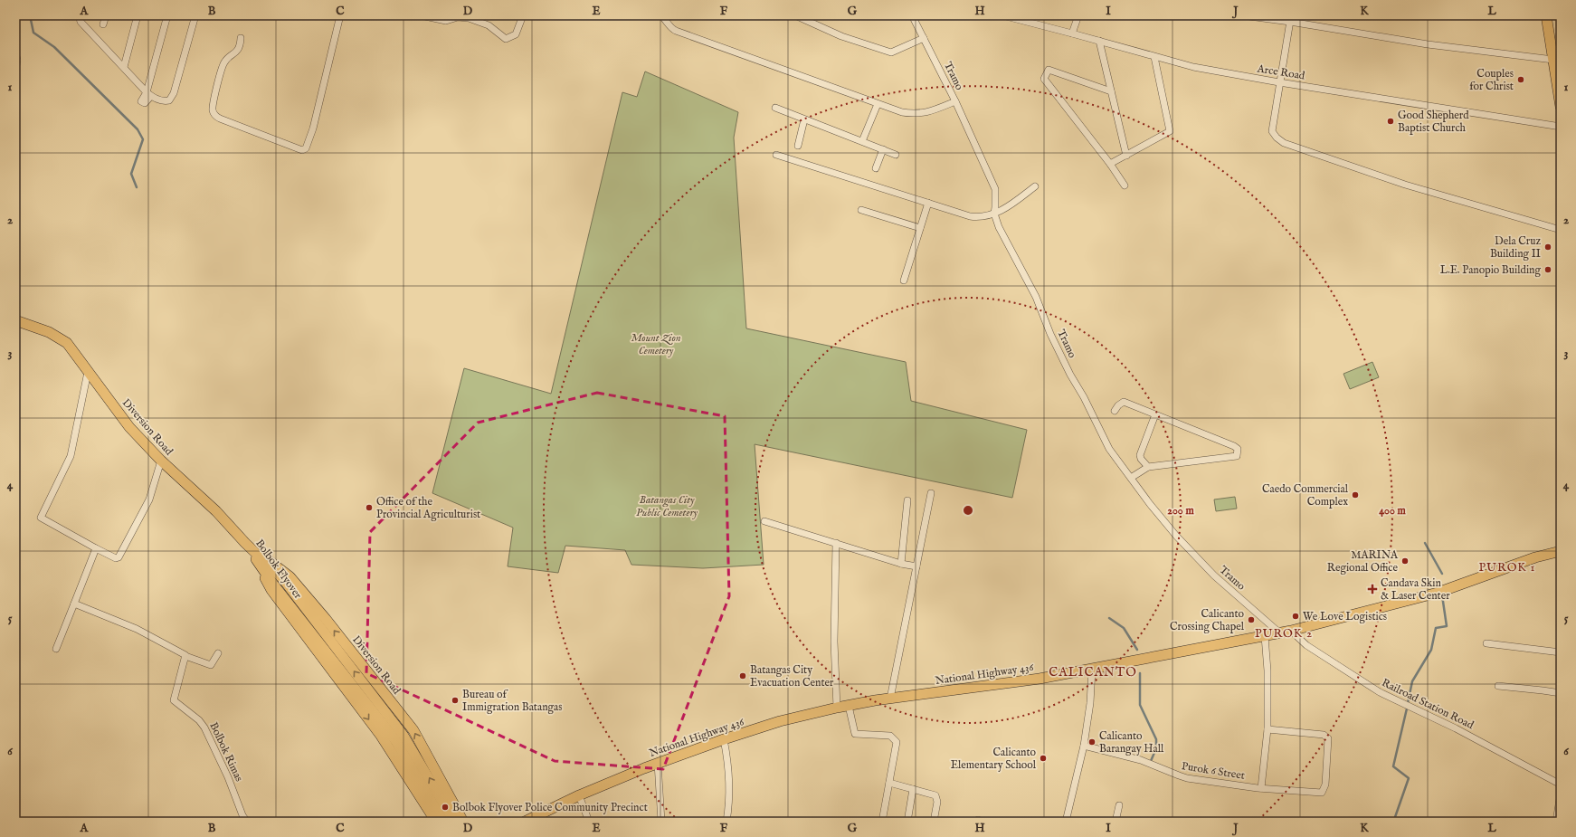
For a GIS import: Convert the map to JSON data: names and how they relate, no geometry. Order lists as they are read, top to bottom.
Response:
{
  "streets": {
    "main road": ["Diversion Road", "Bolbok Flyover", "National Highway 436"],
    "street": [
      "Arce Road",
      "Tramo",
      "Railroad Station Road",
      "Bolbok Rimas",
      "Purok 6 Street"
    ]
  },
  "crossings": [
    ["Tramo", "National Highway 436"],
    ["Diversion Road", "Bolbok Flyover"],
    ["National Highway 436", "Railroad Station Road"]
  ],
  "districts": ["PUROK 1", "PUROK 2", "CALICANTO"],
  "parks": ["Mount Zion Cemetery", "Batangas City Public Cemetery"],
  "places": {
    "other": [
      "Couples for Christ",
      "Good Shepherd Baptist Church",
      "Dela Cruz Building II",
      "L.E. Panopio Building",
      "Caedo Commercial Complex",
      "Office of the Provincial Agriculturist",
      "MARINA Regional Office",
      "We Love Logistics",
      "Calicanto Crossing Chapel",
      "Batangas City Evacuation Center",
      "Bureau of Immigration Batangas",
      "Calicanto Barangay Hall",
      "Calicanto Elementary School",
      "Bolbok Flyover Police Community Precinct"
    ],
    "health": ["Candava Skin & Laser Center"]
  },
  "grid": {
    "columns": [
      "A",
      "B",
      "C",
      "D",
      "E",
      "F",
      "G",
      "H",
      "I",
      "J",
      "K",
      "L"
    ],
    "rows": [
      "1",
      "2",
      "3",
      "4",
      "5",
      "6"
    ]
  },
  "rings": ["200 m", "400 m"]
}
